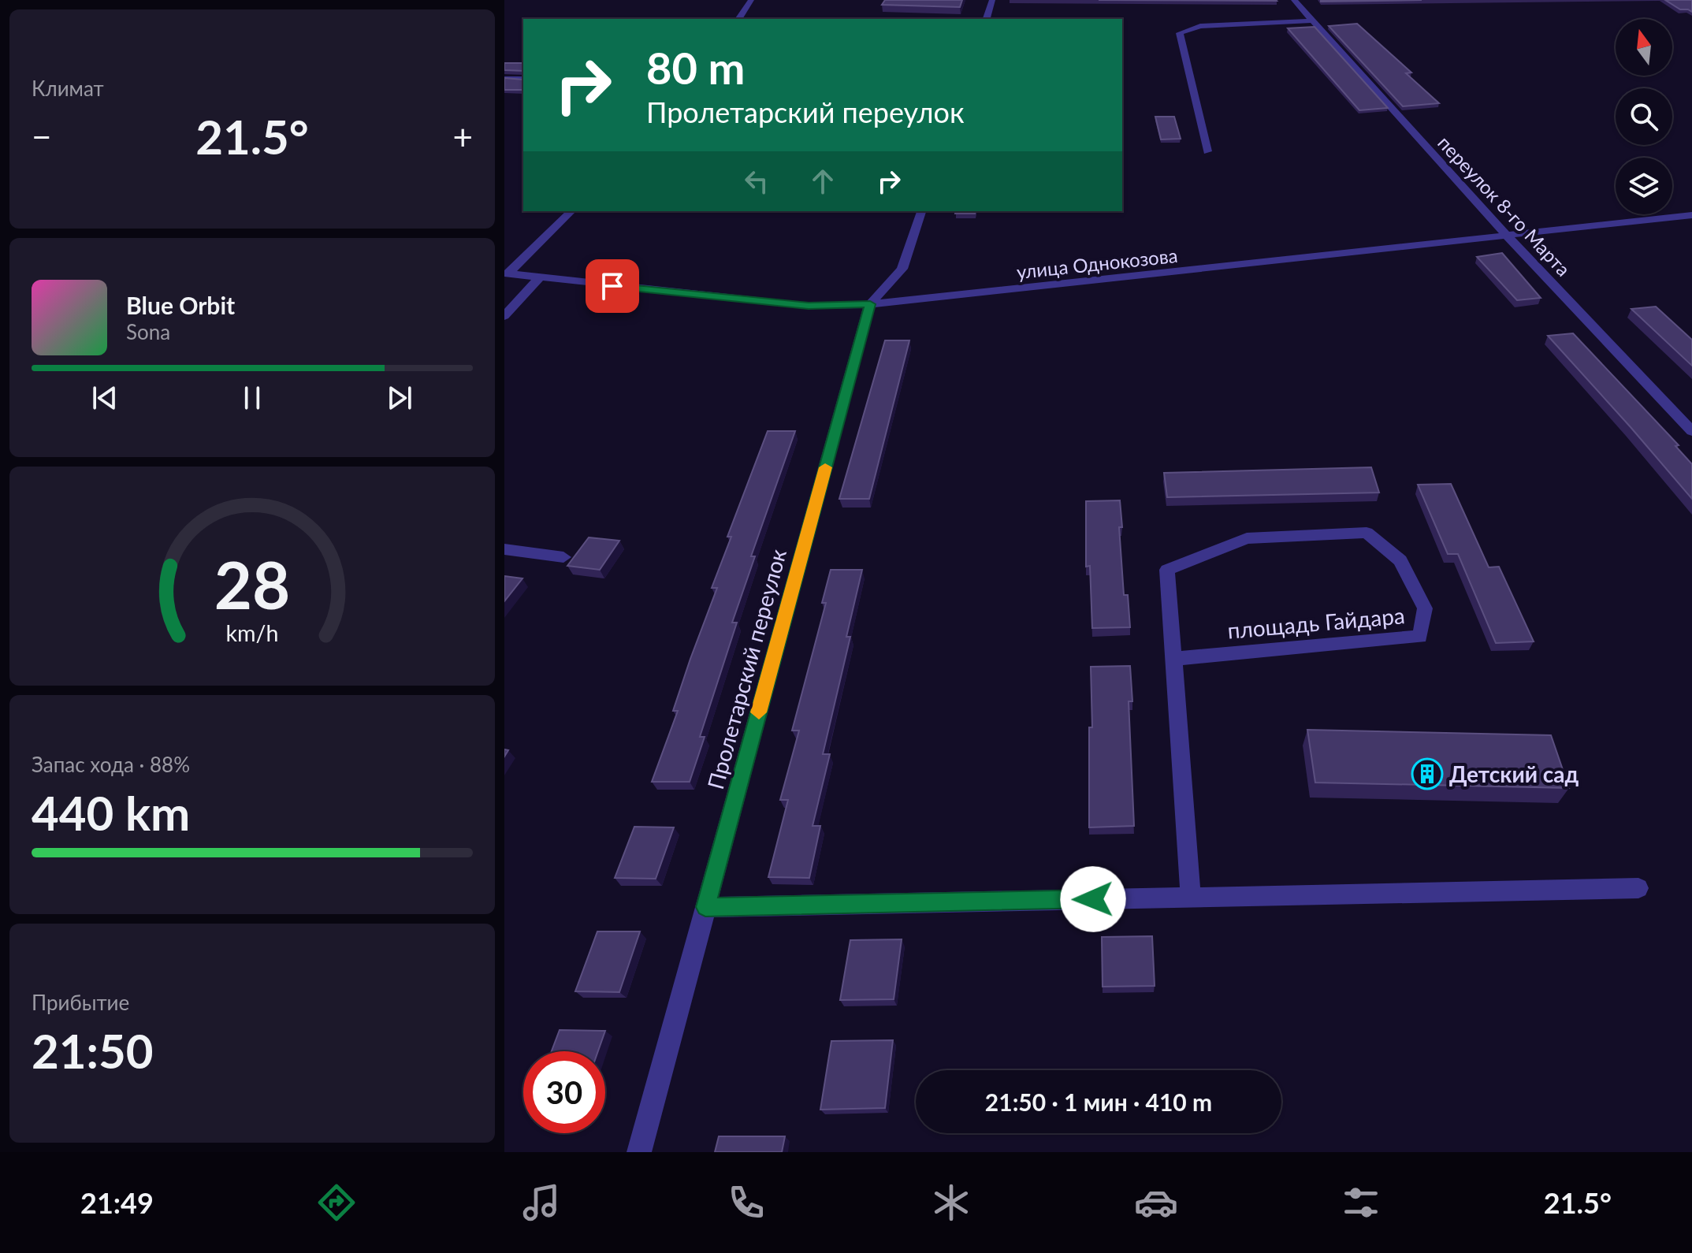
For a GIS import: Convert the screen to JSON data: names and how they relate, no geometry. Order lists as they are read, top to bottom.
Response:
{
  "streets": {
    "street": [
      "переулок 8-го Марта",
      "улица Однокозова",
      "площадь Гайдара",
      "Пролетарский переулок"
    ]
  },
  "crossings": [
    ["переулок 8-го Марта", "улица Однокозова"],
    ["улица Однокозова", "Пролетарский переулок"]
  ],
  "places": {
    "building": ["Детский сад"]
  },
  "north": "top",
  "page": {
    "tile": [
      "Климат",
      ["Запас хода · 88%", "440 km"],
      ["Прибытие", "21:50"]
    ],
    "turn": ["80 m", "Пролетарский переулок"],
    "heat": ["−", "21.5°", "+"],
    "song": ["Blue Orbit", "Sona"],
    "limit": "30",
    "trip": "21:50 · 1 мин · 410 m",
    "tabs": ["21:49", "21.5°"],
    "gauge": ["28", "km/h"]
  }
}
